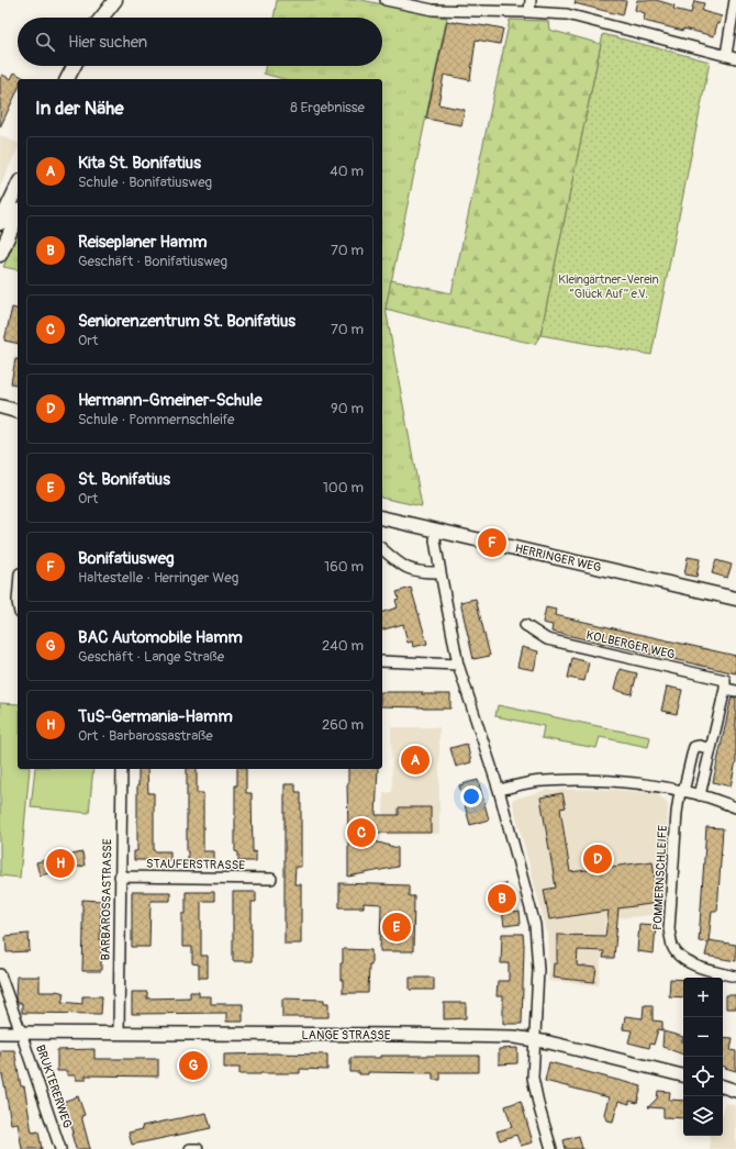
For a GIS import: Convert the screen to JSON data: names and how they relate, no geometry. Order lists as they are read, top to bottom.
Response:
{
  "streets": {
    "main road": ["HERRINGER WEG"],
    "street": [
      "KOLBERGER WEG",
      "STAUFERSTRASSE",
      "POMMERNSCHLEIFE",
      "BARBAROSSASTRASSE",
      "LANGE STRASSE",
      "BRUKTERERWEG"
    ]
  },
  "crossings": [
    ["STAUFERSTRASSE", "BARBAROSSASTRASSE"],
    ["BARBAROSSASTRASSE", "LANGE STRASSE"],
    ["LANGE STRASSE", "BRUKTERERWEG"]
  ],
  "parks": ["Kleingärtner-Verein “Glück Auf” e.V."],
  "page": {
    "search": "Hier suchen",
    "heading": ["In der Nähe", "8 Ergebnisse"],
    "list": [
      {
        "mark": "A",
        "name": "Kita St. Bonifatius",
        "note": "Schule · Bonifatiusweg",
        "value": "40 m"
      },
      {
        "mark": "B",
        "name": "Reiseplaner Hamm",
        "note": "Geschäft · Bonifatiusweg",
        "value": "70 m"
      },
      {
        "mark": "C",
        "name": "Seniorenzentrum St. Bonifatius",
        "note": "Ort",
        "value": "70 m"
      },
      {
        "mark": "D",
        "name": "Hermann-Gmeiner-Schule",
        "note": "Schule · Pommernschleife",
        "value": "90 m"
      },
      {
        "mark": "E",
        "name": "St. Bonifatius",
        "note": "Ort",
        "value": "100 m"
      },
      {
        "mark": "F",
        "name": "Bonifatiusweg",
        "note": "Haltestelle · Herringer Weg",
        "value": "160 m"
      },
      {
        "mark": "G",
        "name": "BAC Automobile Hamm",
        "note": "Geschäft · Lange Straße",
        "value": "240 m"
      },
      {
        "mark": "H",
        "name": "TuS-Germania-Hamm",
        "note": "Ort · Barbarossastraße",
        "value": "260 m"
      }
    ],
    "pins": [
      "F",
      "A",
      "C",
      "D",
      "H",
      "B",
      "E",
      "G"
    ],
    "map_buttons": ["+", "−"]
  }
}
